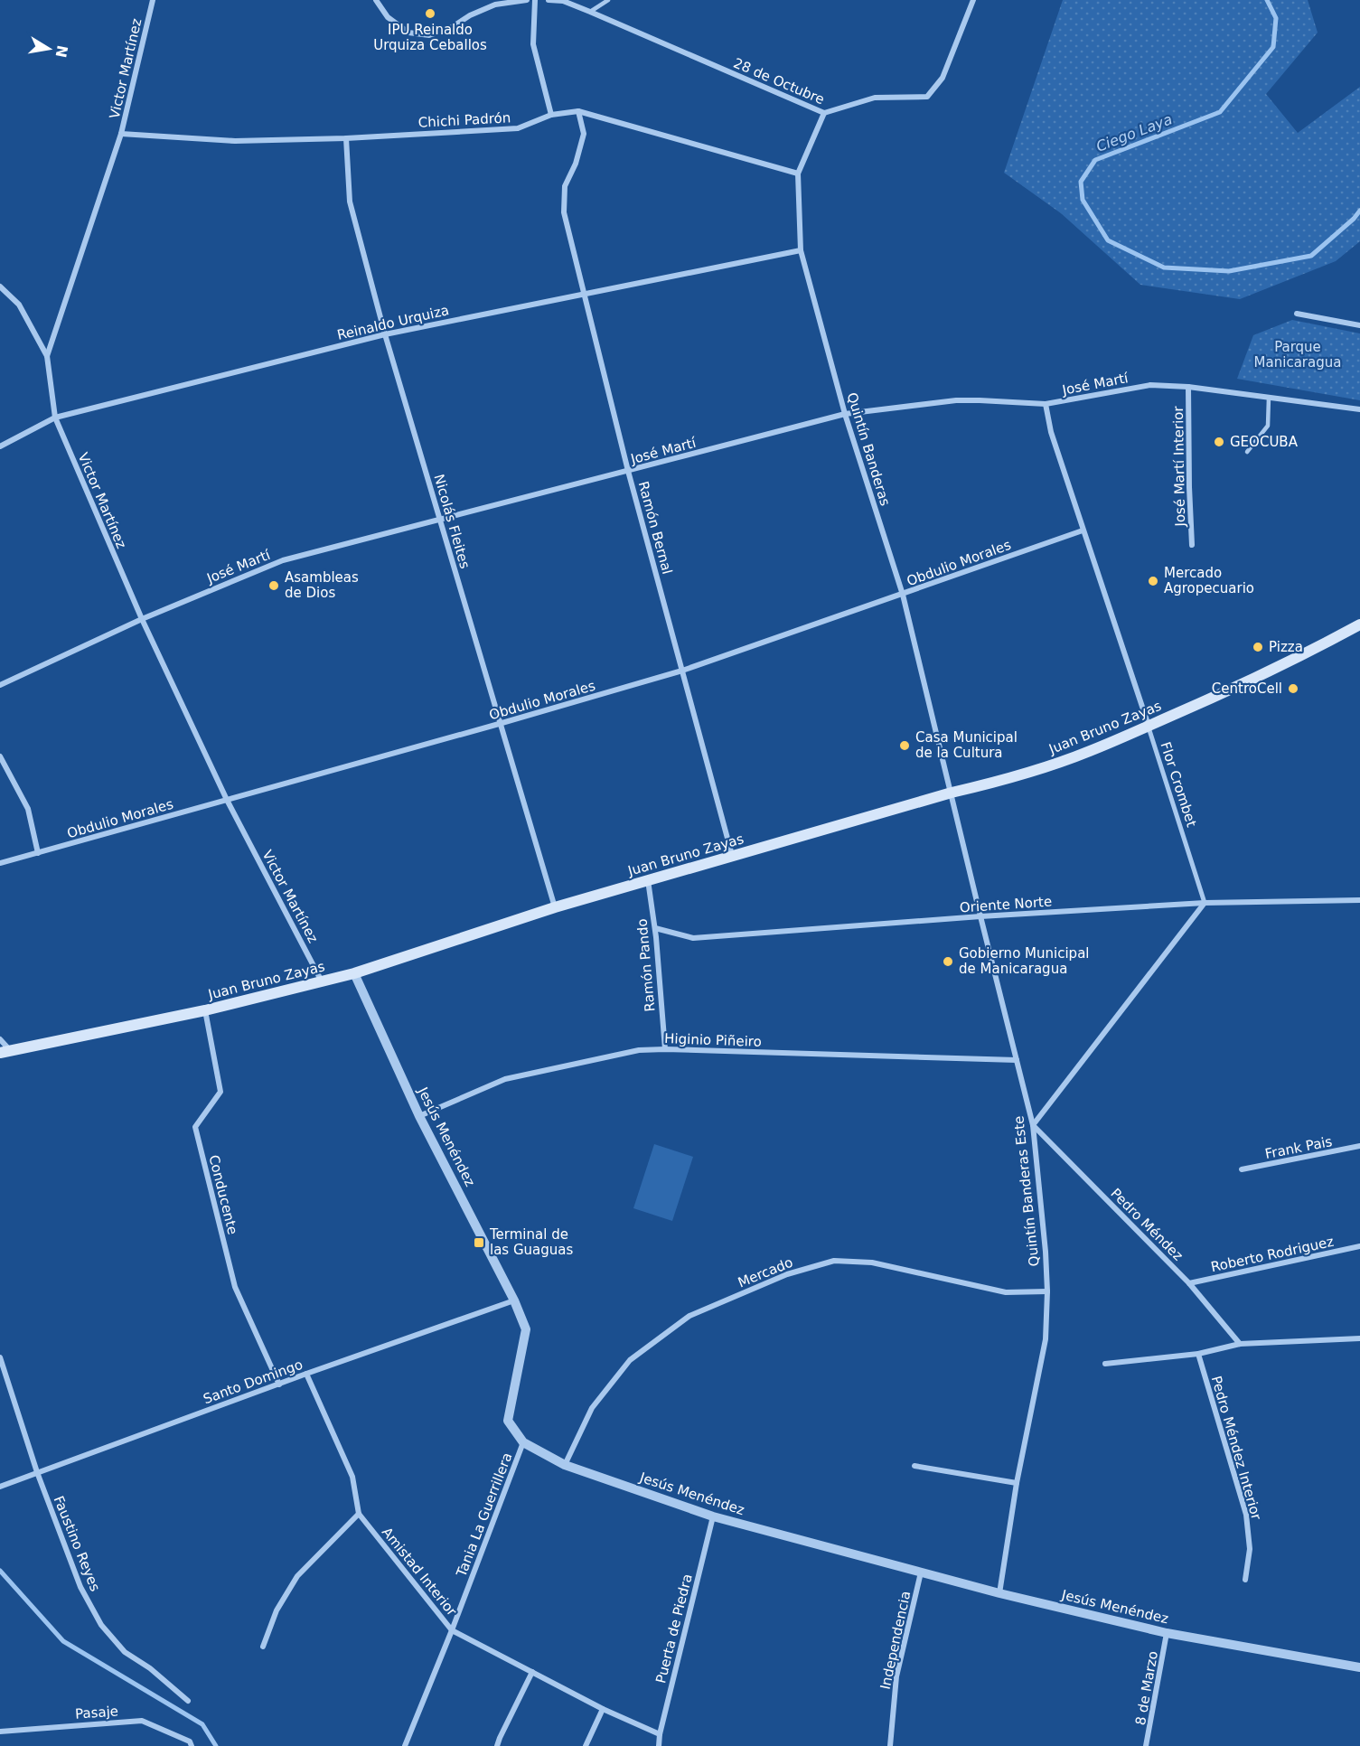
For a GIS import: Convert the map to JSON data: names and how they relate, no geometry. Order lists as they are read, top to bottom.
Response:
{
  "streets": {
    "main road": ["Juan Bruno Zayas"],
    "street": [
      "Victor Martínez",
      "28 de Octubre",
      "Chichi Padrón",
      "Reinaldo Urquiza",
      "José Martí",
      "Quintín Banderas",
      "José Martí Interior",
      "Nicolás Fleites",
      "Ramón Bernal",
      "Obdulio Morales",
      "Flor Crombet",
      "Oriente Norte",
      "Ramón Pando",
      "Higinio Piñeiro",
      "Jesús Menéndez",
      "Frank Pais",
      "Quintín Banderas Este",
      "Conducente",
      "Pedro Méndez",
      "Roberto Rodriguez",
      "Mercado",
      "Santo Domingo",
      "Pedro Méndez Interior",
      "Tania La Guerrillera",
      "Faustino Reyes",
      "Amistad Interior",
      "Puerta de Piedra",
      "Independencia",
      "8 de Marzo",
      "Pasaje"
    ]
  },
  "crossings": [
    ["Victor Martínez", "Chichi Padrón"],
    ["Victor Martínez", "Reinaldo Urquiza"],
    ["Victor Martínez", "José Martí"],
    ["Victor Martínez", "Obdulio Morales"],
    ["Victor Martínez", "Juan Bruno Zayas"],
    ["28 de Octubre", "Quintín Banderas"],
    ["Chichi Padrón", "Quintín Banderas"],
    ["Chichi Padrón", "Nicolás Fleites"],
    ["Chichi Padrón", "Ramón Bernal"],
    ["Reinaldo Urquiza", "Quintín Banderas"],
    ["Reinaldo Urquiza", "Nicolás Fleites"],
    ["Reinaldo Urquiza", "Ramón Bernal"],
    ["José Martí", "Quintín Banderas"],
    ["José Martí", "José Martí Interior"],
    ["José Martí", "Nicolás Fleites"],
    ["José Martí", "Ramón Bernal"],
    ["José Martí", "Flor Crombet"],
    ["Quintín Banderas", "Obdulio Morales"],
    ["Quintín Banderas", "Juan Bruno Zayas"],
    ["Quintín Banderas", "Quintín Banderas Este"],
    ["Nicolás Fleites", "Obdulio Morales"],
    ["Nicolás Fleites", "Juan Bruno Zayas"],
    ["Ramón Bernal", "Obdulio Morales"],
    ["Ramón Bernal", "Juan Bruno Zayas"],
    ["Obdulio Morales", "Flor Crombet"],
    ["Juan Bruno Zayas", "Flor Crombet"],
    ["Juan Bruno Zayas", "Ramón Pando"],
    ["Juan Bruno Zayas", "Jesús Menéndez"],
    ["Juan Bruno Zayas", "Quintín Banderas Este"],
    ["Juan Bruno Zayas", "Conducente"],
    ["Flor Crombet", "Oriente Norte"],
    ["Oriente Norte", "Ramón Pando"],
    ["Oriente Norte", "Quintín Banderas Este"],
    ["Ramón Pando", "Higinio Piñeiro"],
    ["Higinio Piñeiro", "Jesús Menéndez"],
    ["Higinio Piñeiro", "Quintín Banderas Este"],
    ["Jesús Menéndez", "Quintín Banderas Este"],
    ["Jesús Menéndez", "Mercado"],
    ["Jesús Menéndez", "Santo Domingo"],
    ["Jesús Menéndez", "Tania La Guerrillera"],
    ["Jesús Menéndez", "Puerta de Piedra"],
    ["Jesús Menéndez", "Independencia"],
    ["Jesús Menéndez", "8 de Marzo"],
    ["Quintín Banderas Este", "Pedro Méndez"],
    ["Quintín Banderas Este", "Mercado"],
    ["Conducente", "Santo Domingo"],
    ["Pedro Méndez", "Roberto Rodriguez"],
    ["Santo Domingo", "Faustino Reyes"],
    ["Santo Domingo", "Amistad Interior"],
    ["Tania La Guerrillera", "Amistad Interior"],
    ["Amistad Interior", "Puerta de Piedra"]
  ],
  "water": ["Ciego Laya"],
  "parks": ["Parque Manicaragua"],
  "places": {
    "other": [
      "IPU Reinaldo Urquiza Ceballos",
      "GEOCUBA",
      "Mercado Agropecuario",
      "Asambleas de Dios",
      "Pizza",
      "CentroCell",
      "Casa Municipal de la Cultura",
      "Gobierno Municipal de Manicaragua"
    ],
    "transit": ["Terminal de las Guaguas"]
  },
  "north": "right"
}
